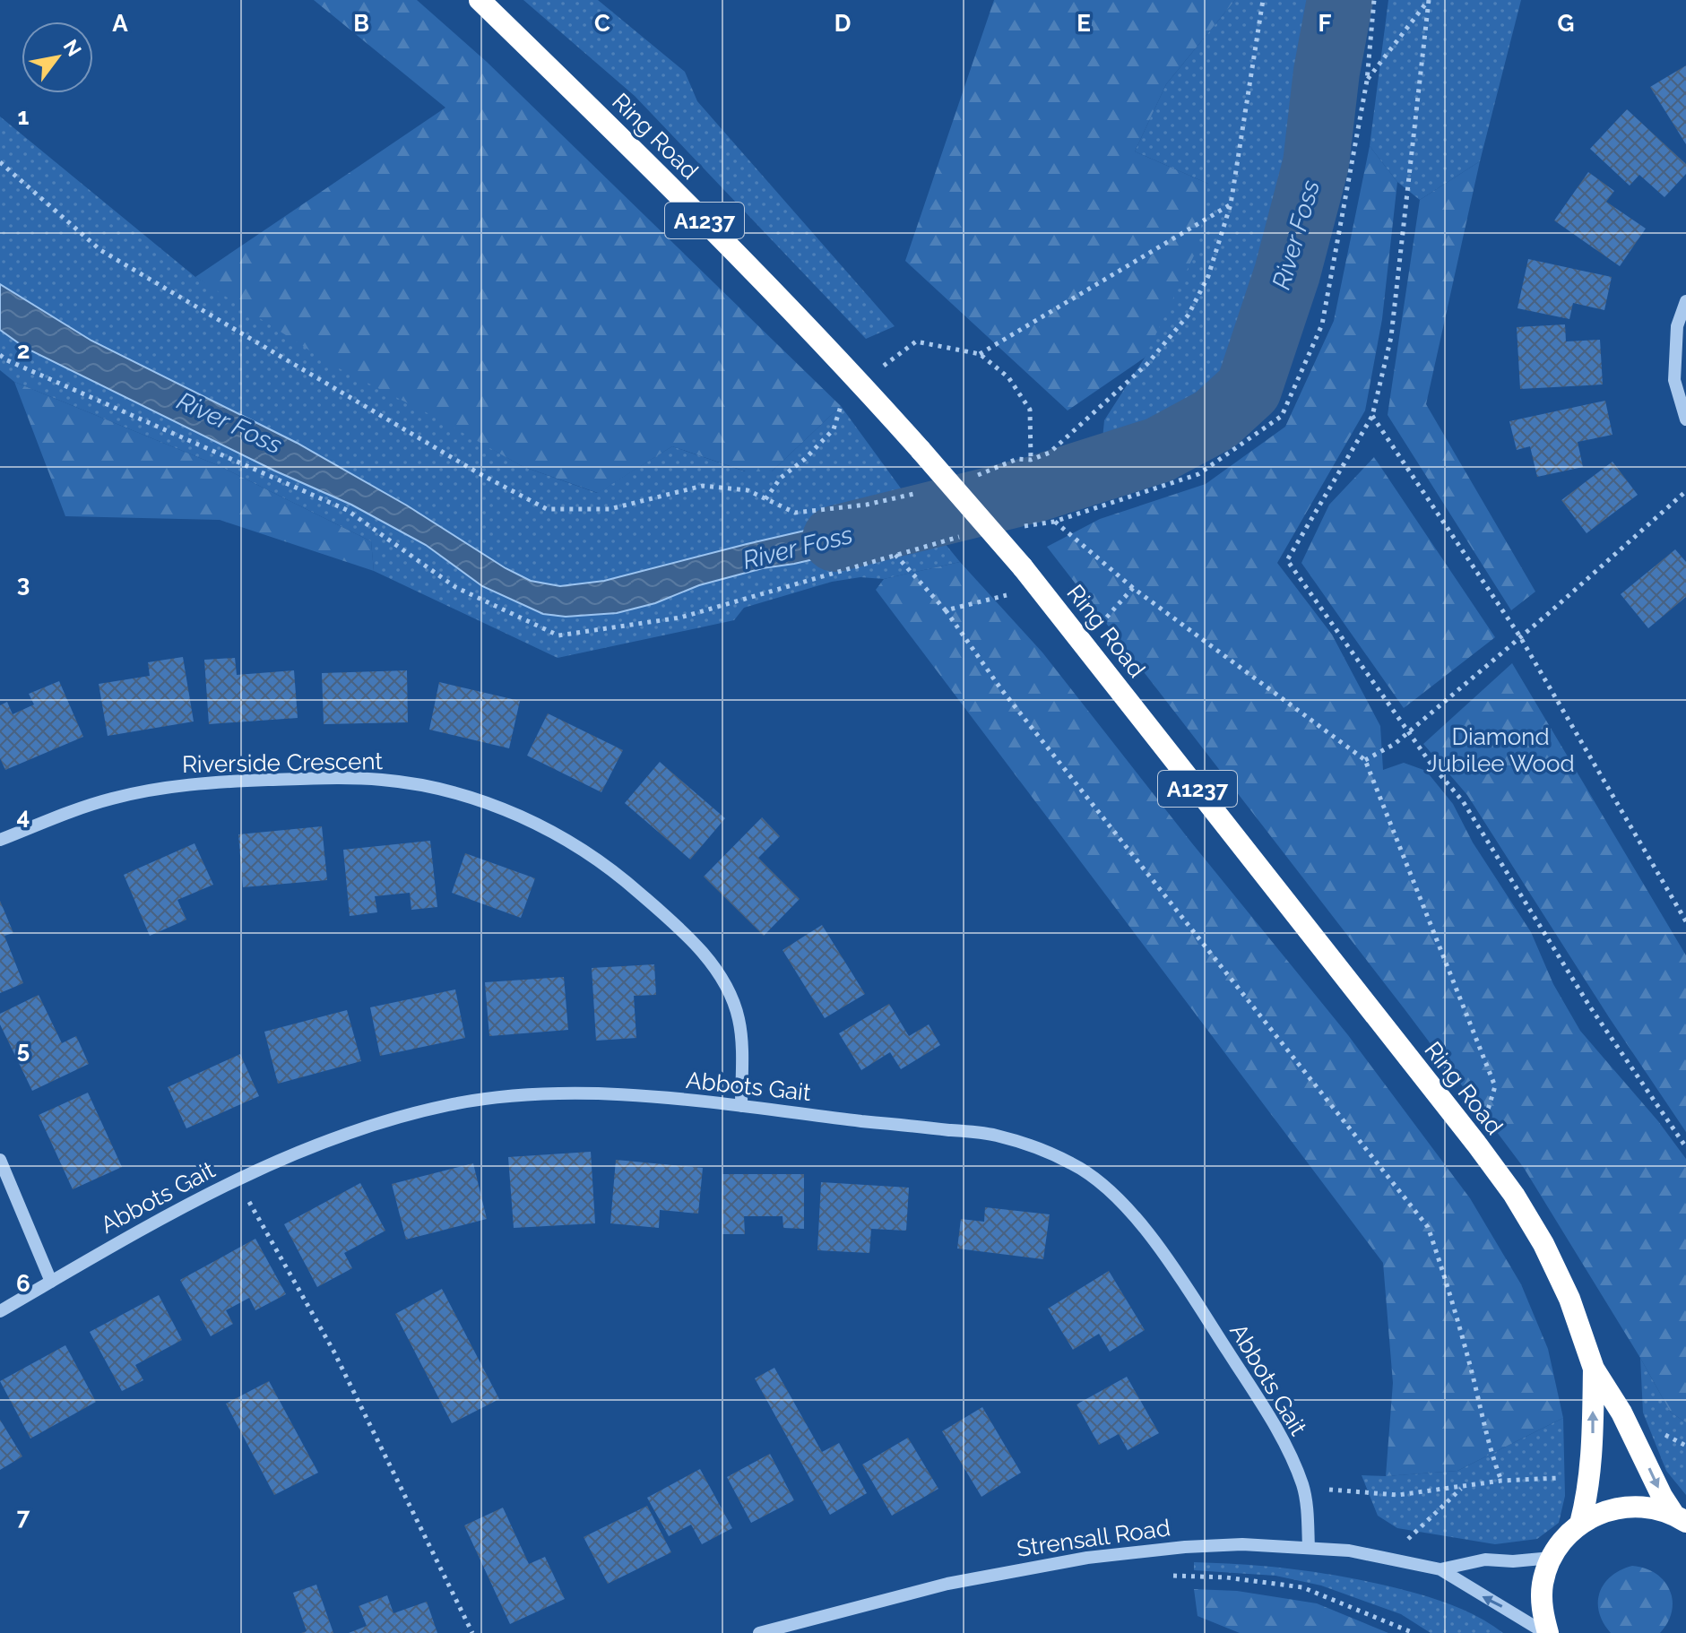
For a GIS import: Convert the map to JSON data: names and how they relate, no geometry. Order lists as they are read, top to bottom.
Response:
{
  "streets": {
    "highway": ["Ring Road", "A1237"],
    "street": ["Riverside Crescent", "Abbots Gait", "Strensall Road"]
  },
  "crossings": [
    ["Riverside Crescent", "Abbots Gait"],
    ["Abbots Gait", "Strensall Road"]
  ],
  "water": ["River Foss"],
  "parks": ["Diamond Jubilee Wood"],
  "north": "top right",
  "grid": {
    "columns": [
      "A",
      "B",
      "C",
      "D",
      "E",
      "F",
      "G"
    ],
    "rows": [
      "1",
      "2",
      "3",
      "4",
      "5",
      "6",
      "7"
    ]
  }
}
